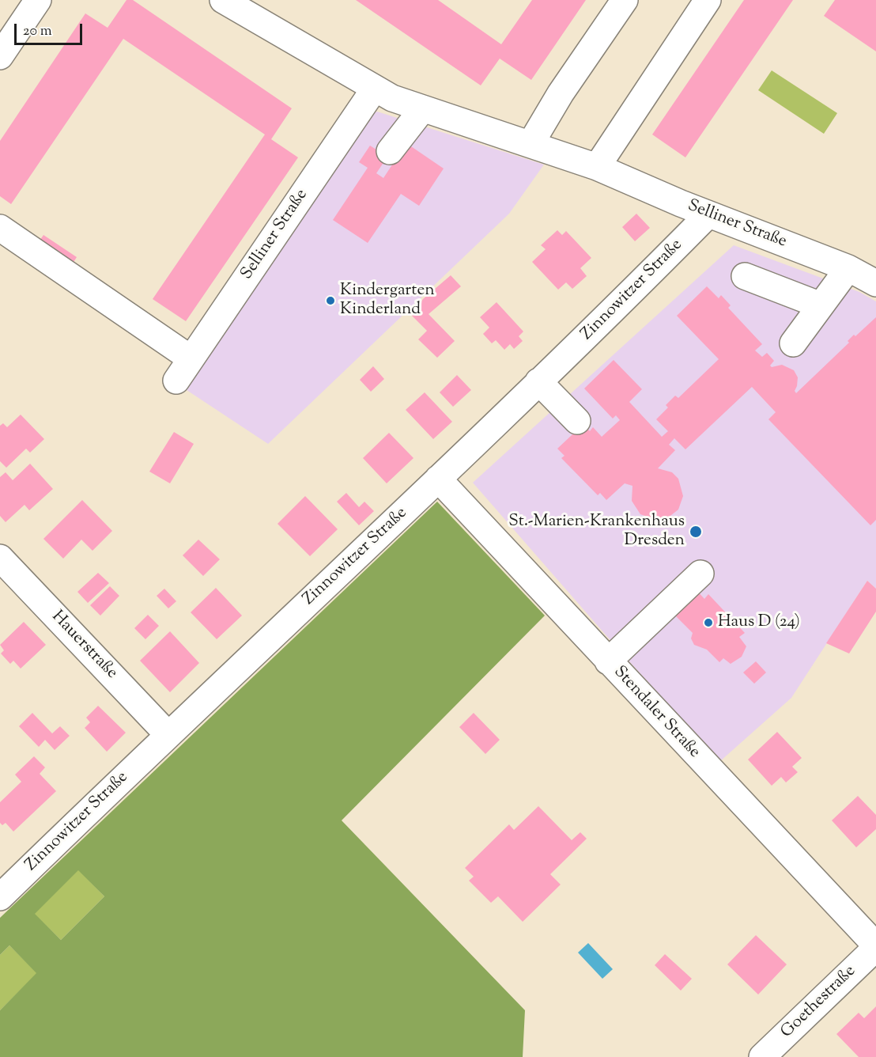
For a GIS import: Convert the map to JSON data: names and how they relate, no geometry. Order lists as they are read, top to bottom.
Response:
{
  "streets": {
    "street": [
      "Selliner Straße",
      "Zinnowitzer Straße",
      "Hauerstraße",
      "Stendaler Straße",
      "Goethestraße"
    ]
  },
  "crossings": [
    ["Selliner Straße", "Zinnowitzer Straße"],
    ["Zinnowitzer Straße", "Hauerstraße"],
    ["Zinnowitzer Straße", "Stendaler Straße"],
    ["Stendaler Straße", "Goethestraße"]
  ],
  "places": ["Kindergarten Kinderland", "St.-Marien-Krankenhaus Dresden", "Haus D (24)"],
  "scale_bar": "20 m"
}
